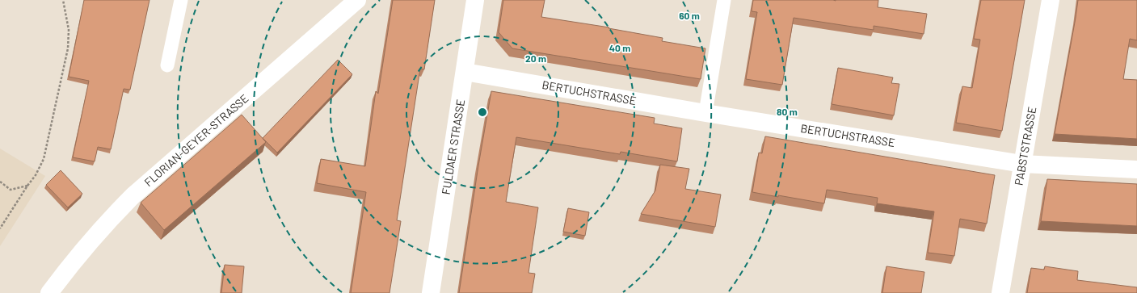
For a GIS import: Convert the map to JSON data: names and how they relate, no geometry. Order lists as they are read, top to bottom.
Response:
{
  "streets": {
    "street": [
      "BERTUCHSTRASSE",
      "FLORIAN-GEYER-STRASSE",
      "PABSTSTRASSE",
      "FULDAER STRASSE"
    ]
  },
  "crossings": [
    ["BERTUCHSTRASSE", "PABSTSTRASSE"],
    ["BERTUCHSTRASSE", "FULDAER STRASSE"]
  ],
  "rings": [
    "60 m",
    "40 m",
    "20 m",
    "80 m"
  ]
}
